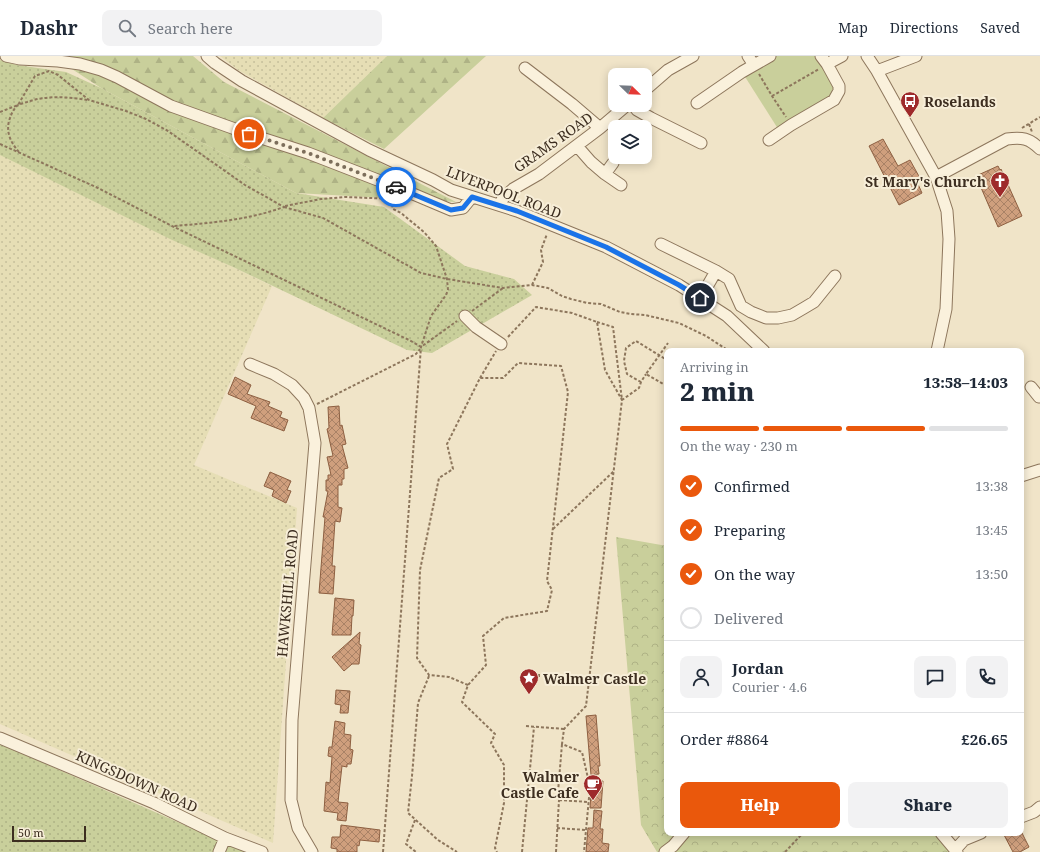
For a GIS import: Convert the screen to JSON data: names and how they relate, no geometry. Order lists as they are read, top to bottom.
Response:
{
  "streets": {
    "street": [
      "GRAMS ROAD",
      "LIVERPOOL ROAD",
      "HAWKSHILL ROAD",
      "KINGSDOWN ROAD"
    ]
  },
  "crossings": [
    ["GRAMS ROAD", "LIVERPOOL ROAD"]
  ],
  "places": {
    "bus stop": ["Roselands"],
    "church": ["St Mary's Church"],
    "place": ["Walmer Castle"],
    "cafe": ["Walmer Castle Cafe"]
  },
  "scale_bar": "50 m",
  "north": "bottom right",
  "page": {
    "header": "Dashr",
    "search": "Search here",
    "nav": ["Map", "Directions", "Saved"],
    "heading": ["2 min", "Arriving in", "13:58–14:03"],
    "panel": [
      "Jordan",
      "Courier · 4.6",
      "Order #8864",
      "£26.65"
    ],
    "bar": "On the way · 230 m",
    "list": [
      ["Confirmed", "13:38"],
      ["Preparing", "13:45"],
      ["On the way", "13:50"],
      "Delivered"
    ],
    "buttons": ["Help", "Share"],
    "scale": "50 m"
  }
}
